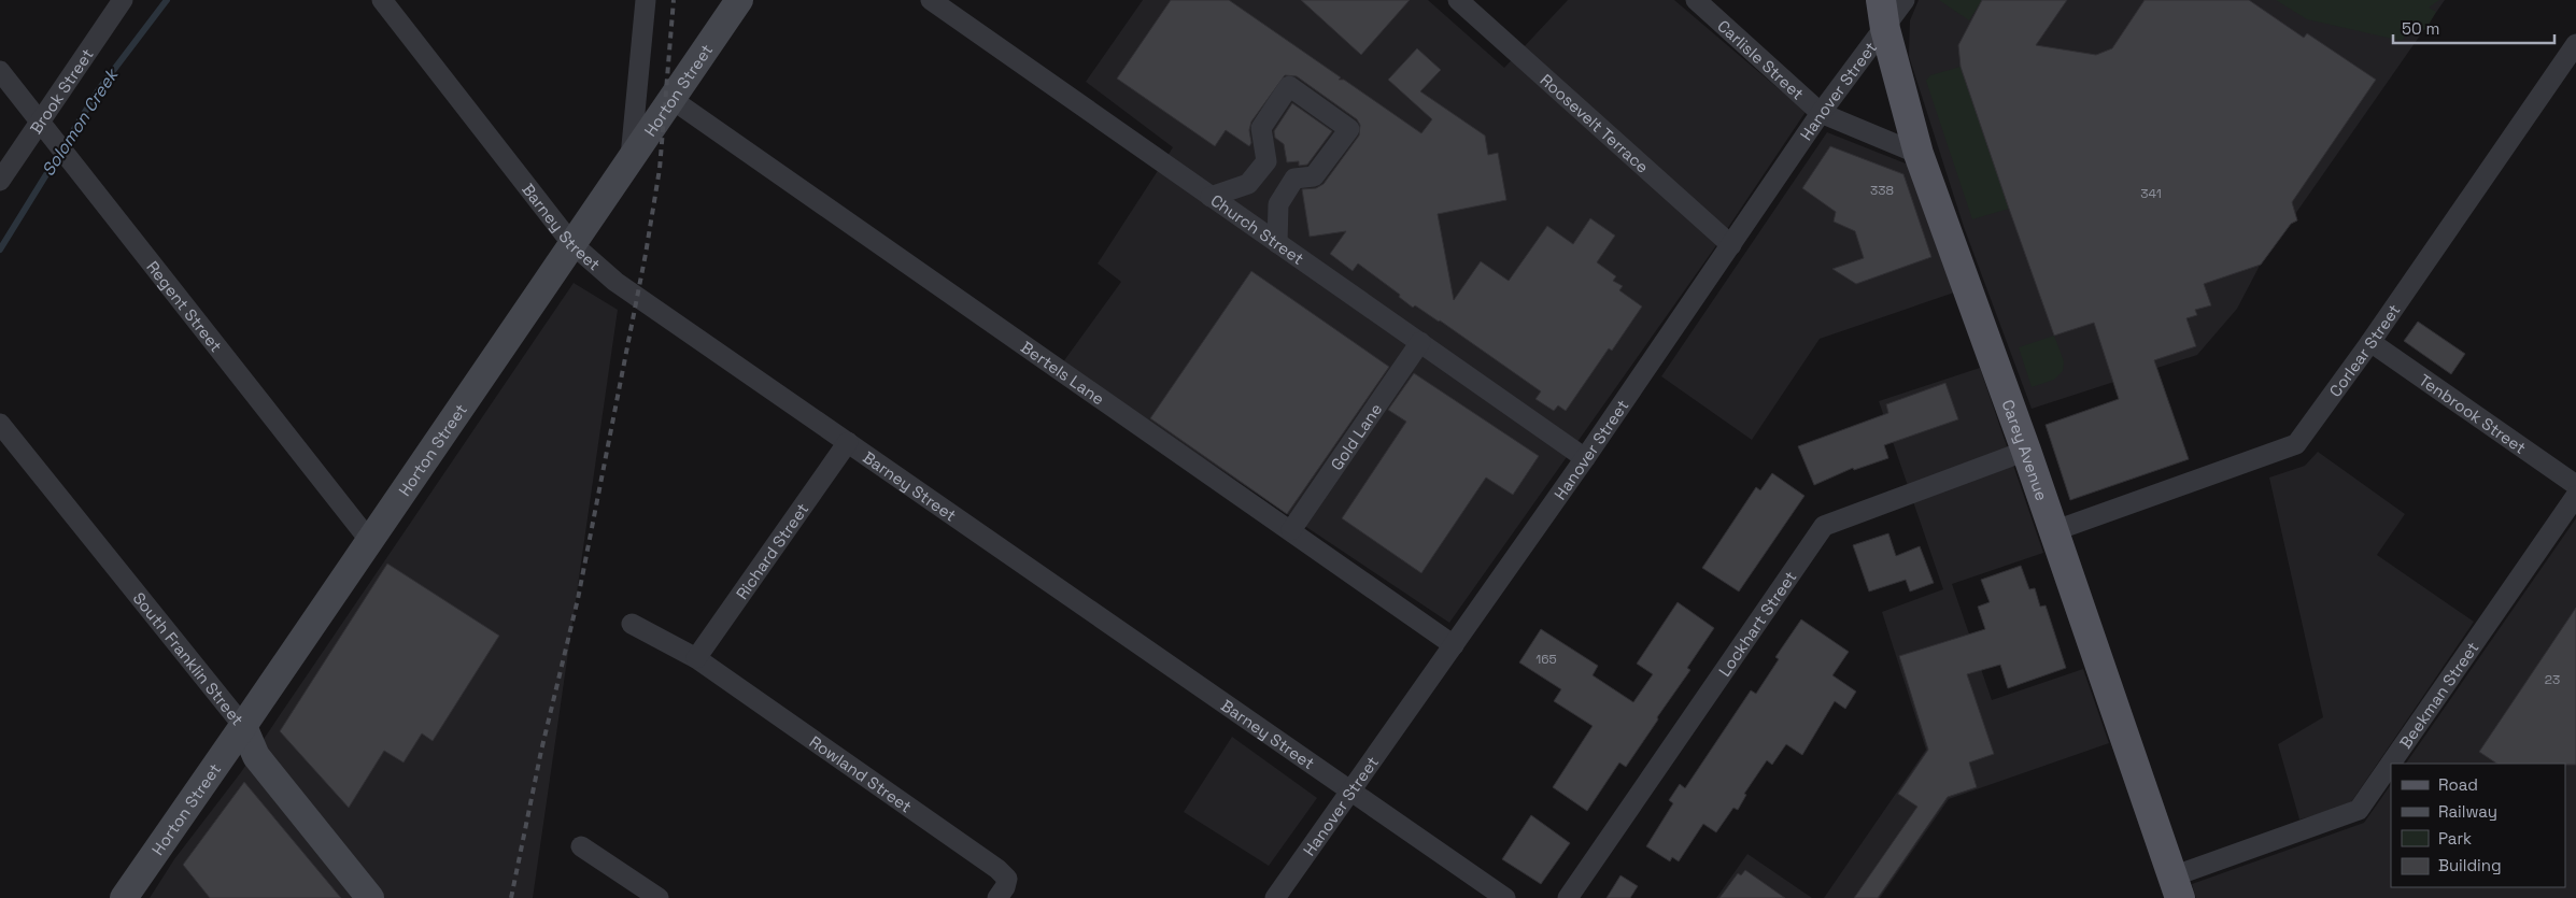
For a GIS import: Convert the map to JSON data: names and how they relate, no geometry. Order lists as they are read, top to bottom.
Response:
{
  "streets": {
    "main road": ["Horton Street", "Carey Avenue", "South Franklin Street"],
    "street": [
      "Carlisle Street",
      "Brook Street",
      "Hanover Street",
      "Roosevelt Terrace",
      "Barney Street",
      "Church Street",
      "Regent Street",
      "Corlear Street",
      "Bertels Lane",
      "Tenbrook Street",
      "Gold Lane",
      "Richard Street",
      "Lockhart Street",
      "Beekman Street",
      "Rowland Street"
    ]
  },
  "crossings": [
    ["Carlisle Street", "Hanover Street"],
    ["Carlisle Street", "Carey Avenue"],
    ["Horton Street", "Barney Street"],
    ["Horton Street", "Regent Street"],
    ["Horton Street", "Bertels Lane"],
    ["Horton Street", "South Franklin Street"],
    ["Brook Street", "Regent Street"],
    ["Hanover Street", "Roosevelt Terrace"],
    ["Hanover Street", "Barney Street"],
    ["Hanover Street", "Church Street"],
    ["Hanover Street", "Bertels Lane"],
    ["Hanover Street", "Carey Avenue"],
    ["Barney Street", "Richard Street"],
    ["Church Street", "Gold Lane"],
    ["Corlear Street", "Tenbrook Street"],
    ["Corlear Street", "Carey Avenue"],
    ["Bertels Lane", "Gold Lane"],
    ["Carey Avenue", "Lockhart Street"],
    ["Carey Avenue", "Beekman Street"],
    ["Richard Street", "Rowland Street"]
  ],
  "water": ["Solomon Creek"],
  "house_numbers": [
    "338",
    "341",
    "165",
    "23"
  ],
  "legend": [
    "Road",
    "Railway",
    "Park",
    "Building"
  ],
  "scale_bar": "50 m"
}
